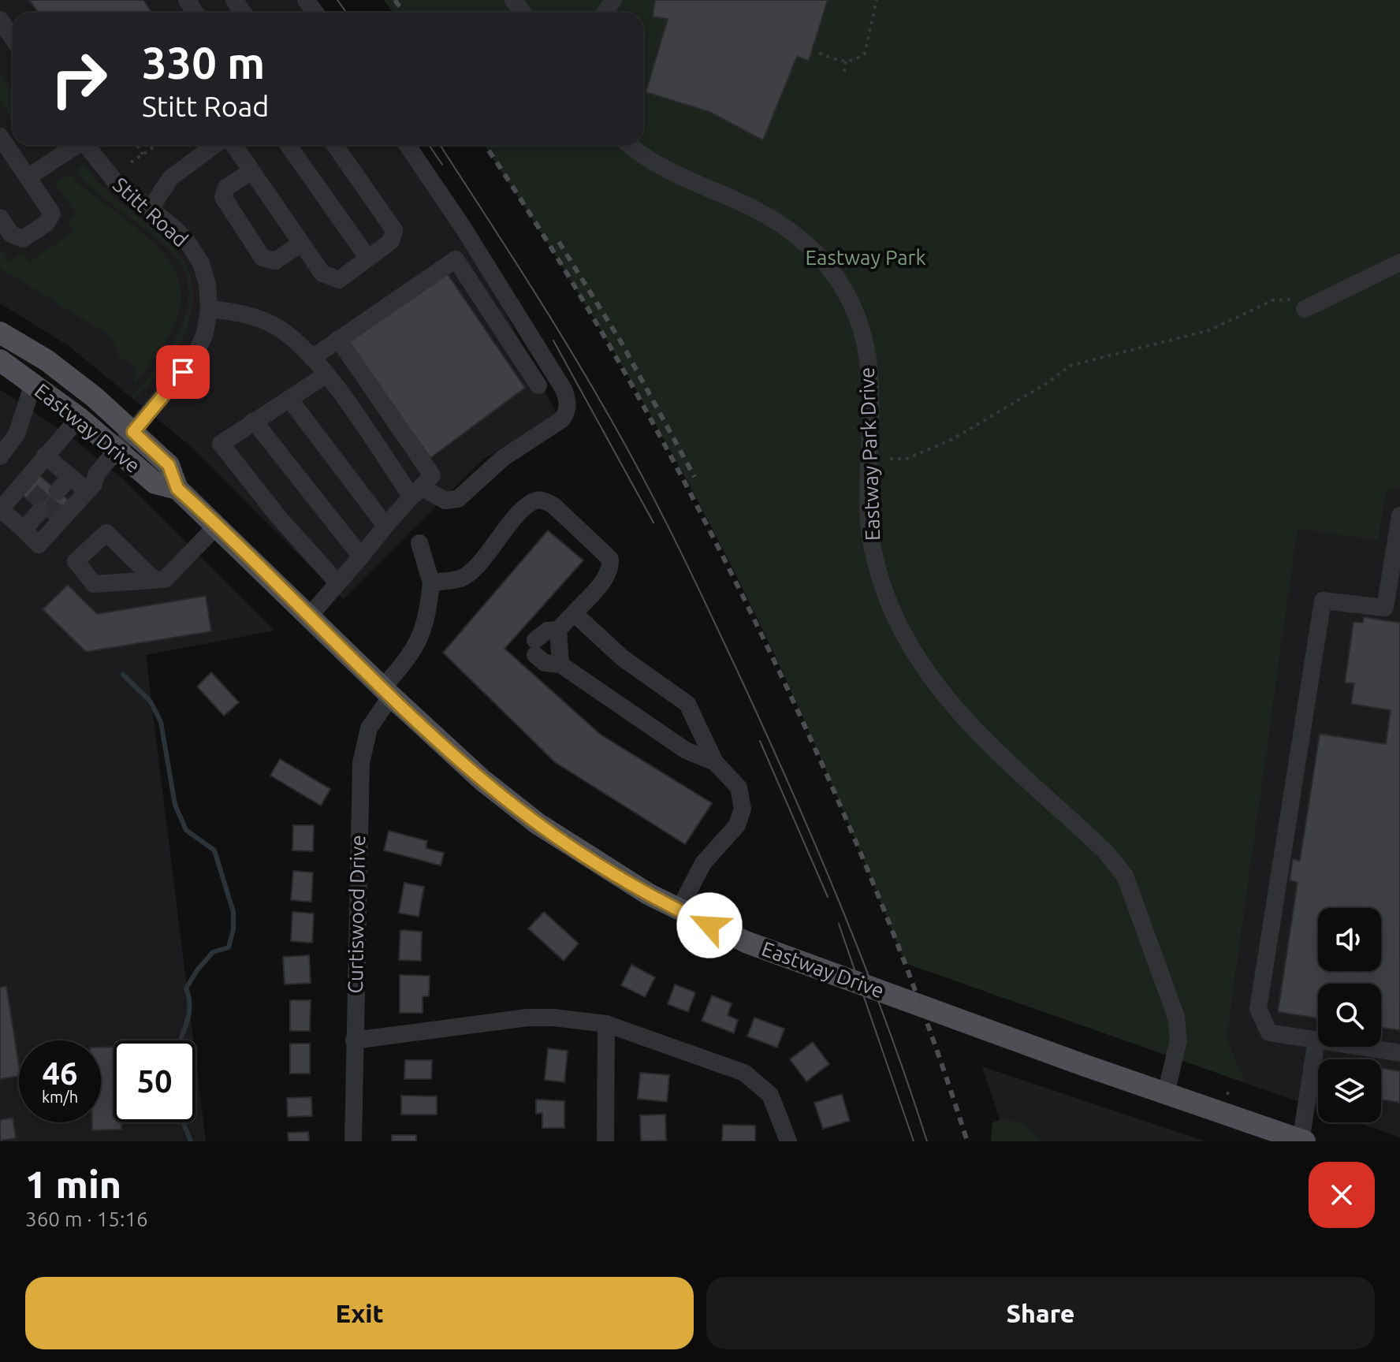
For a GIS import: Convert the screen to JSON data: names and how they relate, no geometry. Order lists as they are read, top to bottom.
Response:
{
  "streets": {
    "main road": ["Eastway Drive"],
    "street": ["Stitt Road", "Eastway Park Drive", "Curtiswood Drive"]
  },
  "crossings": [
    ["Stitt Road", "Eastway Drive"],
    ["Eastway Drive", "Eastway Park Drive"],
    ["Eastway Drive", "Curtiswood Drive"]
  ],
  "parks": ["Eastway Park"],
  "page": {
    "turn": ["330 m", "Stitt Road"],
    "speed": "46 km/h",
    "limit": "50",
    "heading": ["1 min", "360 m · 15:16"],
    "buttons": ["Exit", "Share"]
  }
}
